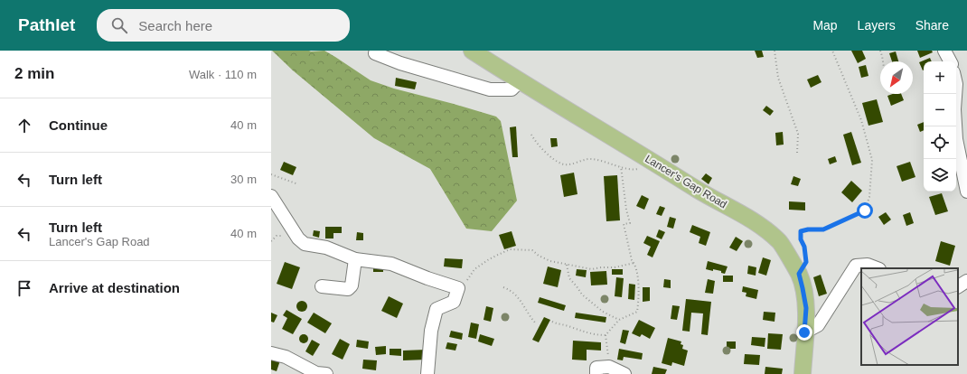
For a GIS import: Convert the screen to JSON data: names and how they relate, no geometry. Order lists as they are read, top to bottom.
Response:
{
  "streets": {
    "main road": ["Lancer's Gap Road"]
  },
  "north": "bottom left",
  "page": {
    "header": "Pathlet",
    "search": "Search here",
    "nav": ["Map", "Layers", "Share"],
    "heading": ["2 min", "Walk · 110 m"],
    "map_buttons": ["+", "−"],
    "list": [
      ["Continue", "40 m"],
      ["Turn left", "30 m"],
      ["Turn left", "Lancer's Gap Road", "40 m"],
      "Arrive at destination"
    ]
  }
}
